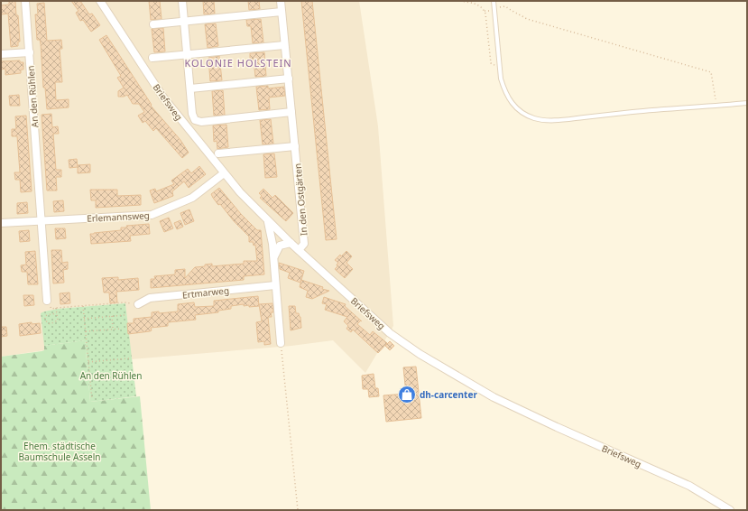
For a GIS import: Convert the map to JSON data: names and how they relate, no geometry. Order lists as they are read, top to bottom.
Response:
{
  "streets": {
    "street": [
      "An den Rühlen",
      "Briefsweg",
      "In den Ostgärten",
      "Erlemannsweg",
      "Ertmarweg"
    ]
  },
  "crossings": [
    ["An den Rühlen", "Erlemannsweg"],
    ["Briefsweg", "In den Ostgärten"],
    ["Briefsweg", "Erlemannsweg"]
  ],
  "districts": ["KOLONIE HOLSTEIN"],
  "parks": ["An den Rühlen", "Ehem. städtische Baumschule Asseln"],
  "places": {
    "shop": ["dh-carcenter"]
  }
}
